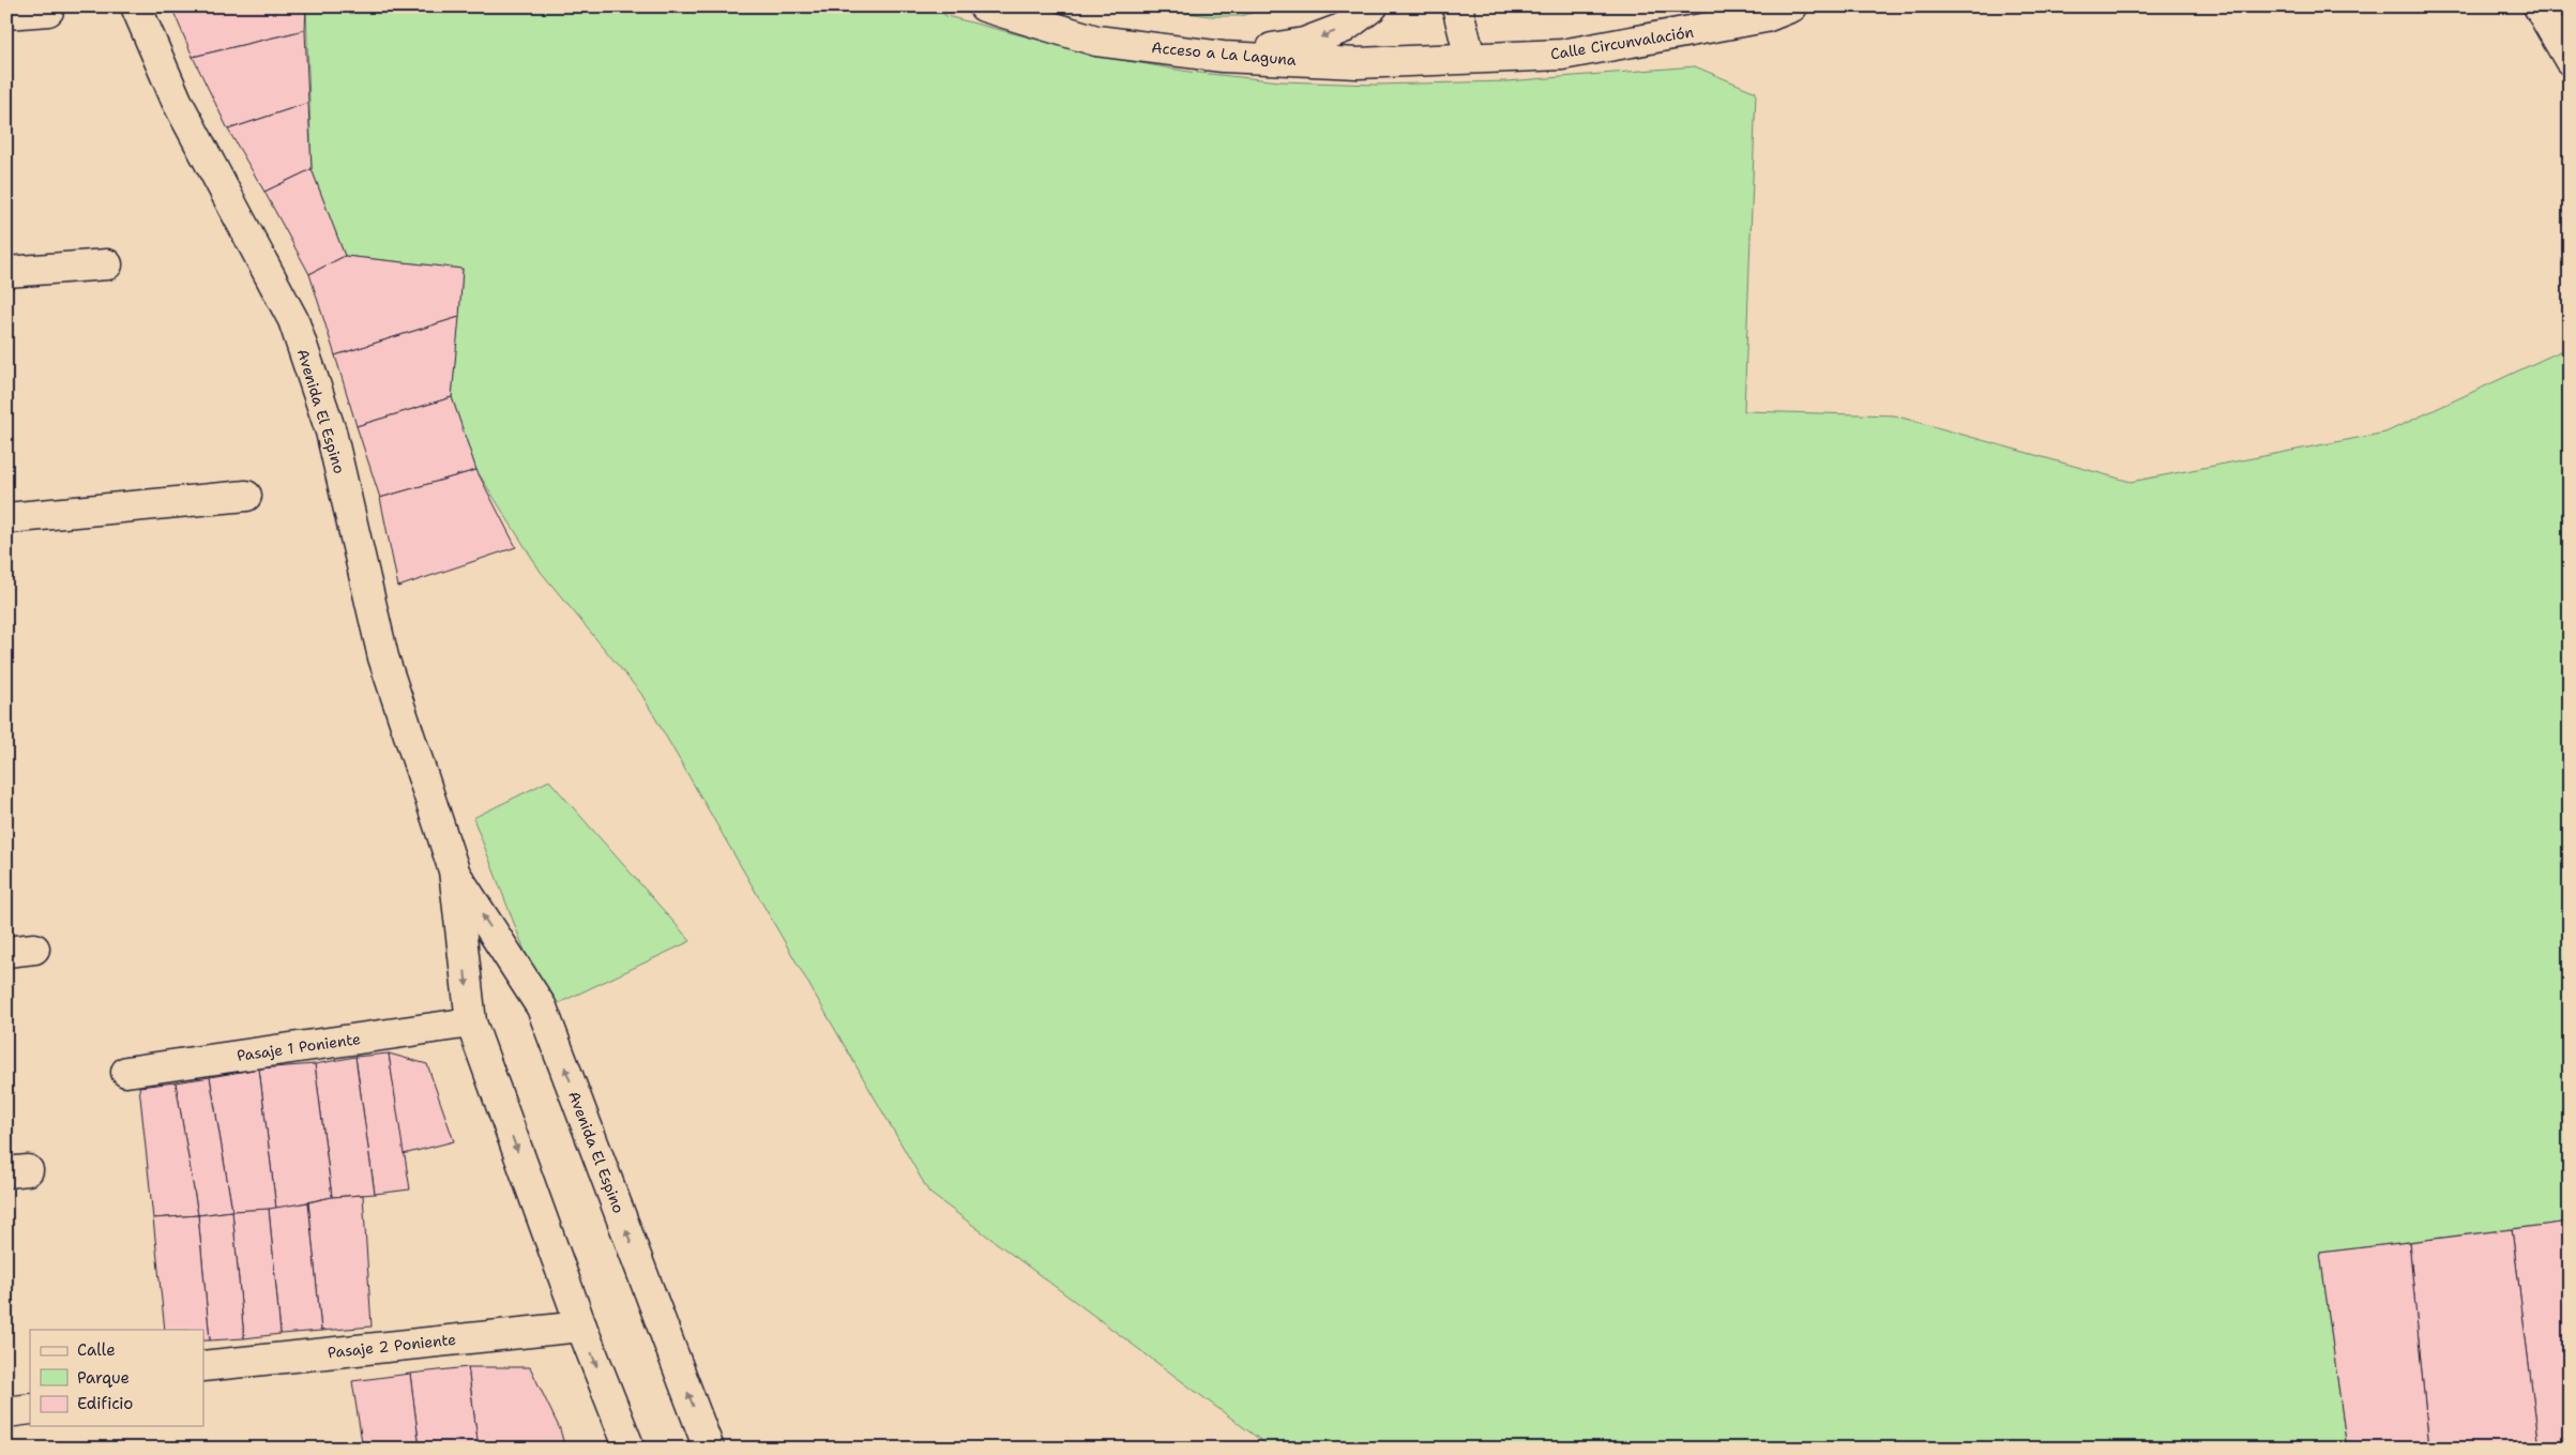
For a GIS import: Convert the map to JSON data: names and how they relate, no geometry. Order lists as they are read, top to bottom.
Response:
{
  "streets": {
    "street": [
      "Calle Circunvalación",
      "Acceso a La Laguna",
      "Avenida El Espino",
      "Pasaje 1 Poniente",
      "Pasaje 2 Poniente"
    ]
  },
  "crossings": [
    ["Calle Circunvalación", "Acceso a La Laguna"],
    ["Avenida El Espino", "Pasaje 1 Poniente"],
    ["Avenida El Espino", "Pasaje 2 Poniente"]
  ],
  "legend": ["Calle", "Parque", "Edificio"]
}
